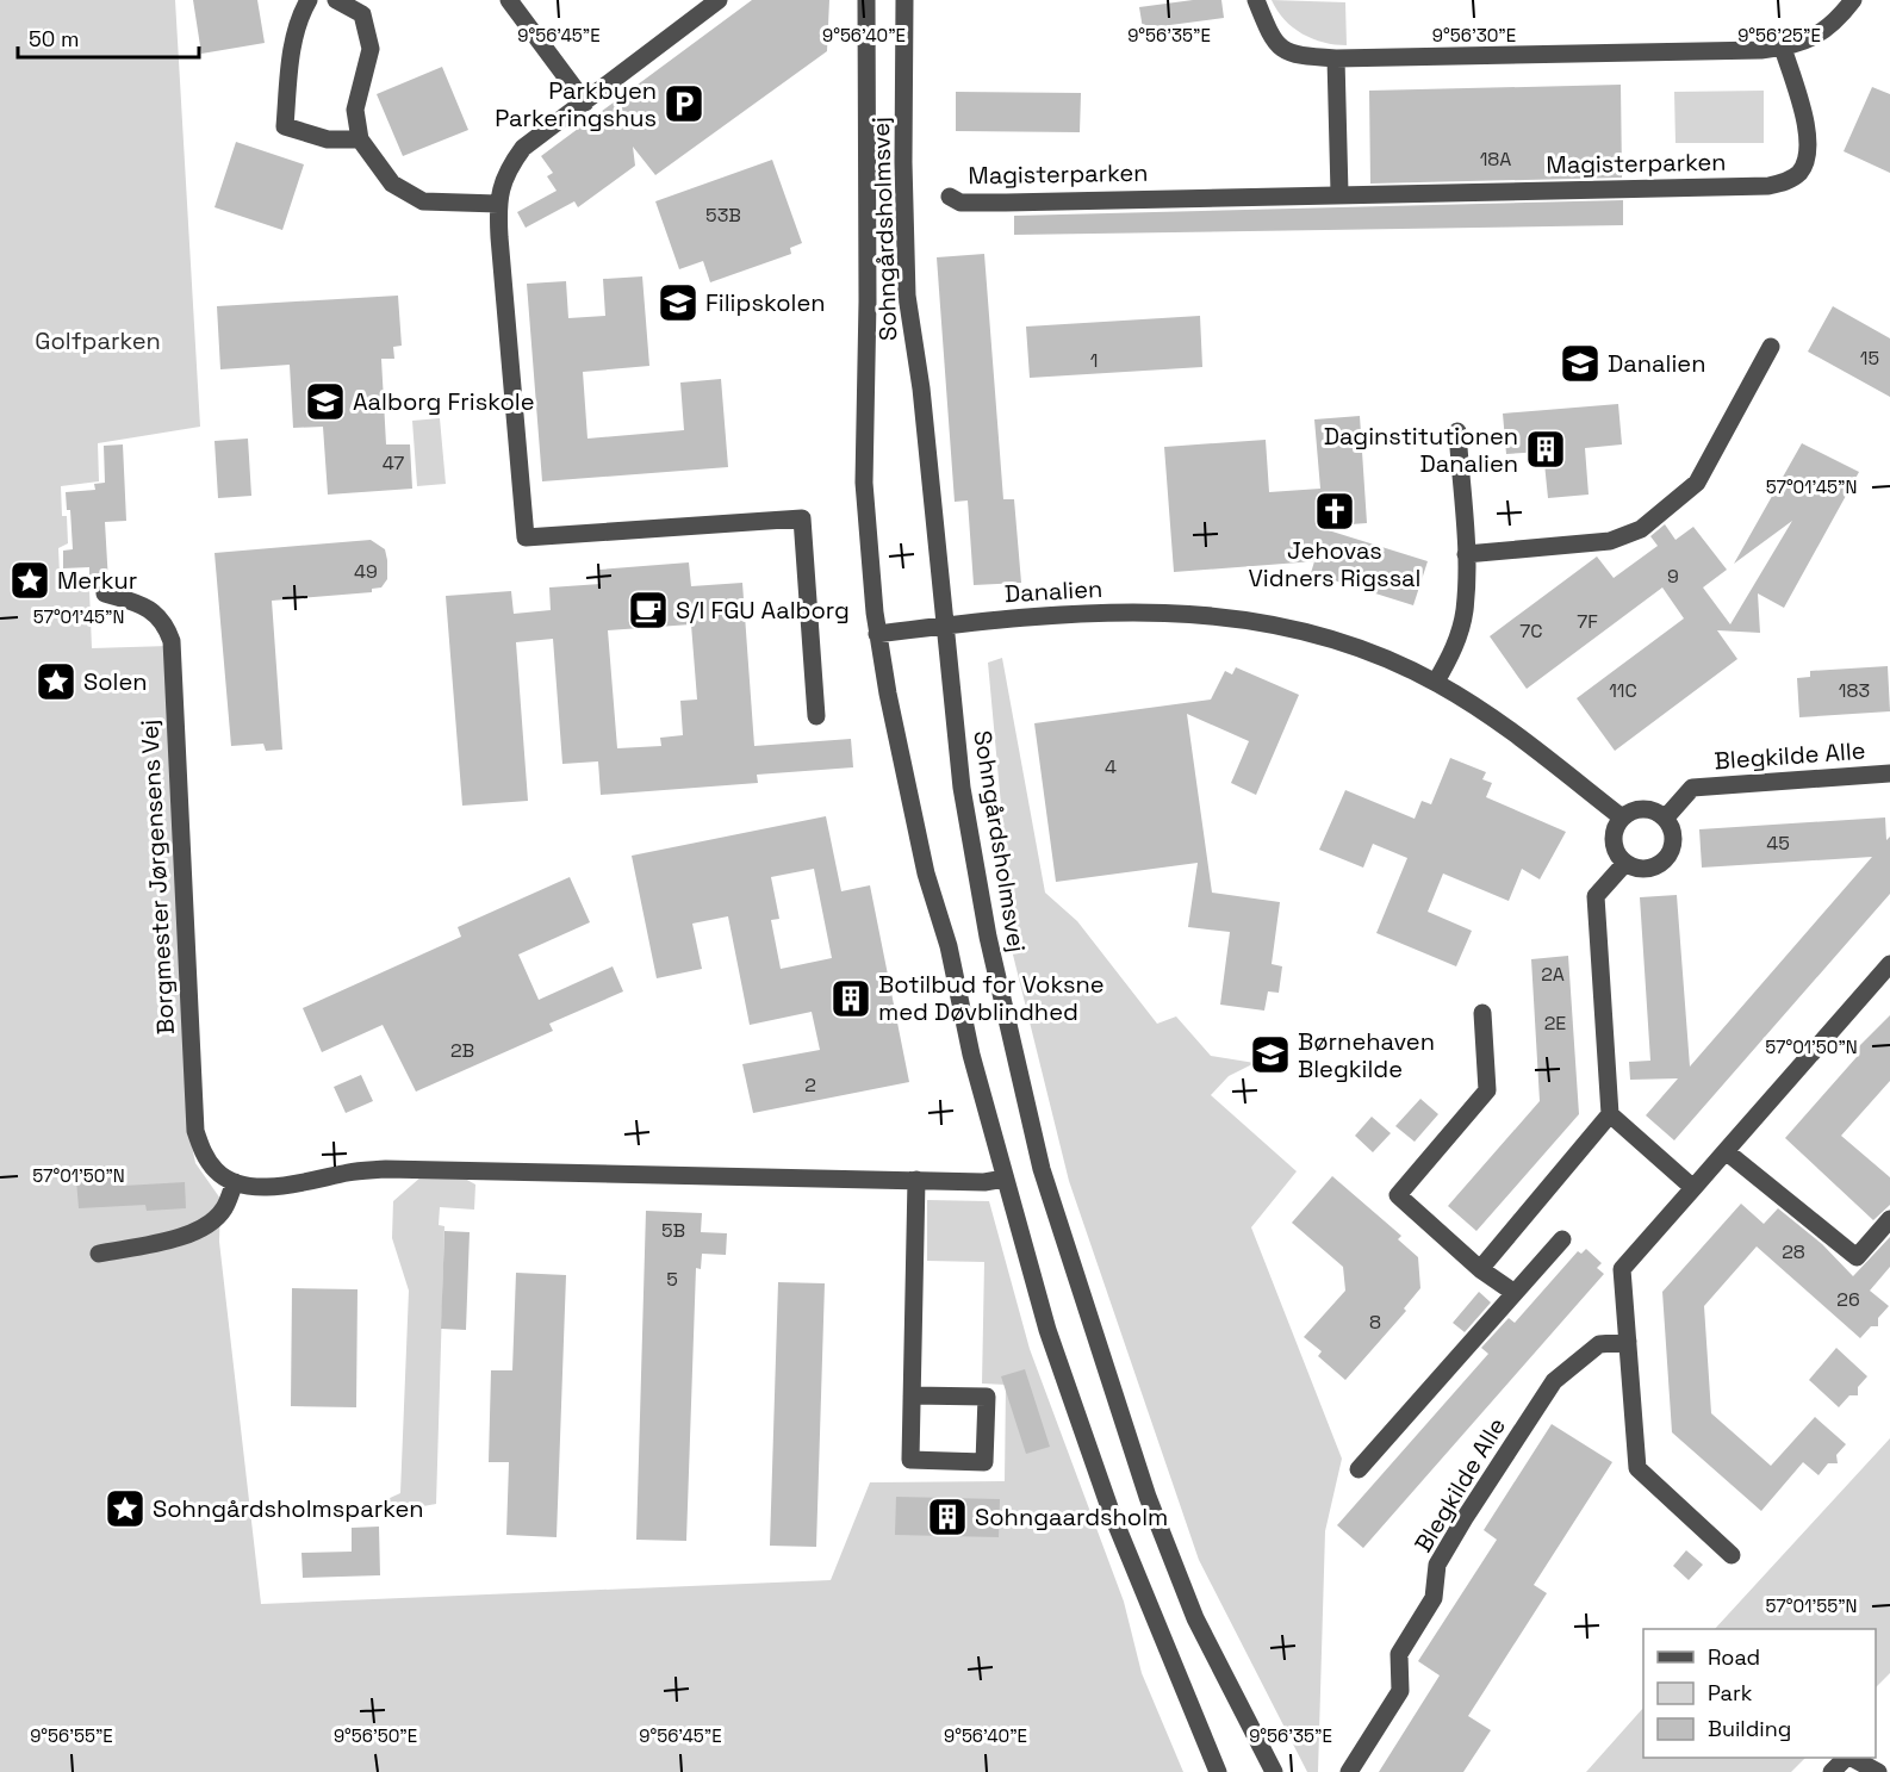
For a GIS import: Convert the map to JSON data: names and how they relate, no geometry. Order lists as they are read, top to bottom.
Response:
{
  "streets": {
    "street": [
      "Magisterparken",
      "Sohngårdsholmsvej",
      "Danalien",
      "Blegkilde Alle",
      "Borgmester Jørgensens Vej"
    ]
  },
  "crossings": [
    ["Sohngårdsholmsvej", "Danalien"],
    ["Danalien", "Blegkilde Alle"]
  ],
  "parks": ["Golfparken"],
  "places": {
    "parking": ["Parkbyen Parkeringshus"],
    "school or university": [
      "Filipskolen",
      "Danalien",
      "Aalborg Friskole",
      "Børnehaven Blegkilde"
    ],
    "building": ["Daginstitutionen Danalien", "Botilbud for Voksne med Døvblindhed", "Sohngaardsholm"],
    "church": ["Jehovas Vidners Rigssal"],
    "place": ["Merkur", "Solen", "Sohngårdsholmsparken"],
    "cafe": ["S/I FGU Aalborg"]
  },
  "house_numbers": [
    "18A",
    "53B",
    "15",
    "1",
    "47",
    "49",
    "9",
    "7F",
    "7C",
    "11C",
    "183",
    "4",
    "45",
    "2A",
    "2E",
    "2B",
    "2",
    "5B",
    "28",
    "5",
    "26",
    "8"
  ],
  "legend": ["Road", "Park", "Building"],
  "scale_bar": "50 m",
  "coordinates": [
    "9°56'45\"E",
    "9°56'40\"E",
    "9°56'35\"E",
    "9°56'30\"E",
    "9°56'25\"E",
    "57°01'45\"N",
    "57°01'50\"N",
    "57°01'55\"N",
    "9°56'55\"E",
    "9°56'50\"E"
  ]
}
